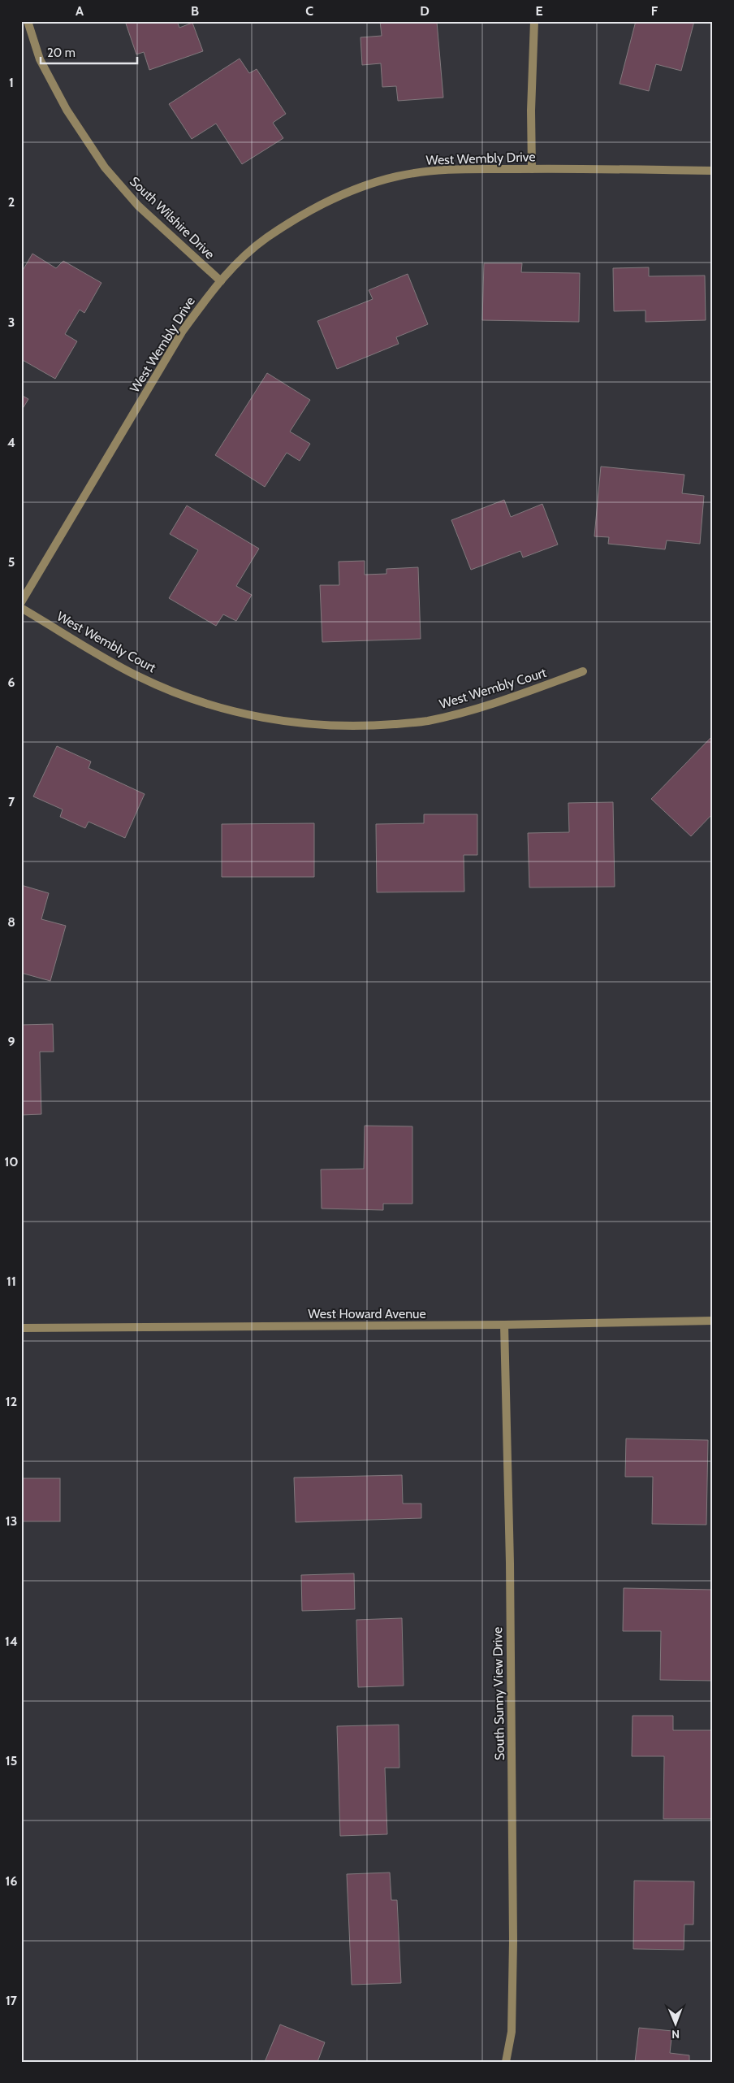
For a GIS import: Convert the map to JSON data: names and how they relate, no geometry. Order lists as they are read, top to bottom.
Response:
{
  "streets": {
    "street": [
      "West Wembly Drive",
      "South Wilshire Drive",
      "West Wembly Court",
      "West Howard Avenue",
      "South Sunny View Drive"
    ]
  },
  "crossings": [
    ["West Wembly Drive", "South Wilshire Drive"],
    ["West Howard Avenue", "South Sunny View Drive"]
  ],
  "scale_bar": "20 m",
  "north": "bottom",
  "grid": {
    "columns": [
      "A",
      "B",
      "C",
      "D",
      "E",
      "F"
    ],
    "rows": [
      "1",
      "2",
      "3",
      "4",
      "5",
      "6",
      "7",
      "8",
      "9",
      "10",
      "11",
      "12",
      "13",
      "14",
      "15",
      "16",
      "17"
    ]
  }
}
